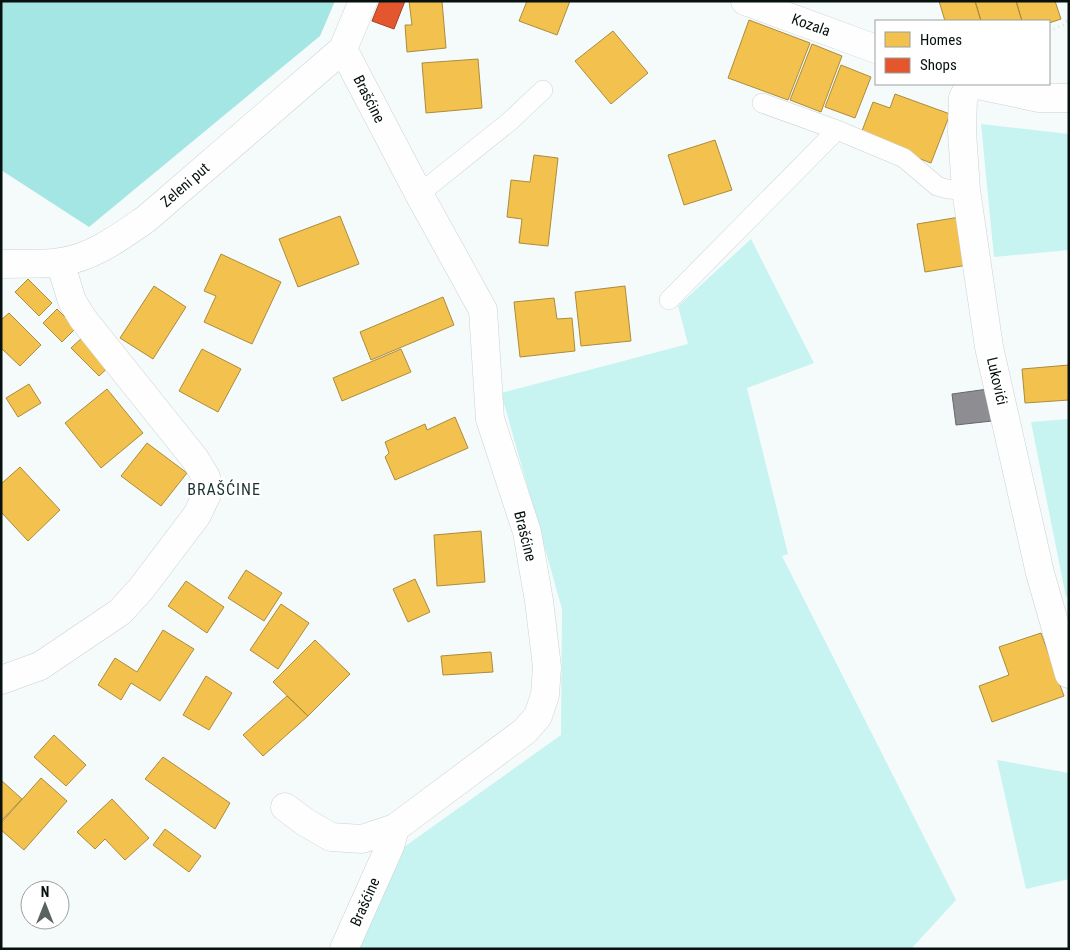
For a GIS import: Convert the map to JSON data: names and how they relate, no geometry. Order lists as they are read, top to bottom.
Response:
{
  "streets": {
    "street": [
      "Kozala",
      "Brašćine",
      "Zeleni put",
      "Lukovići"
    ]
  },
  "crossings": [
    ["Brašćine", "Zeleni put"]
  ],
  "districts": ["BRAŠĆINE"],
  "legend": ["Homes", "Shops"],
  "north": "top"
}
